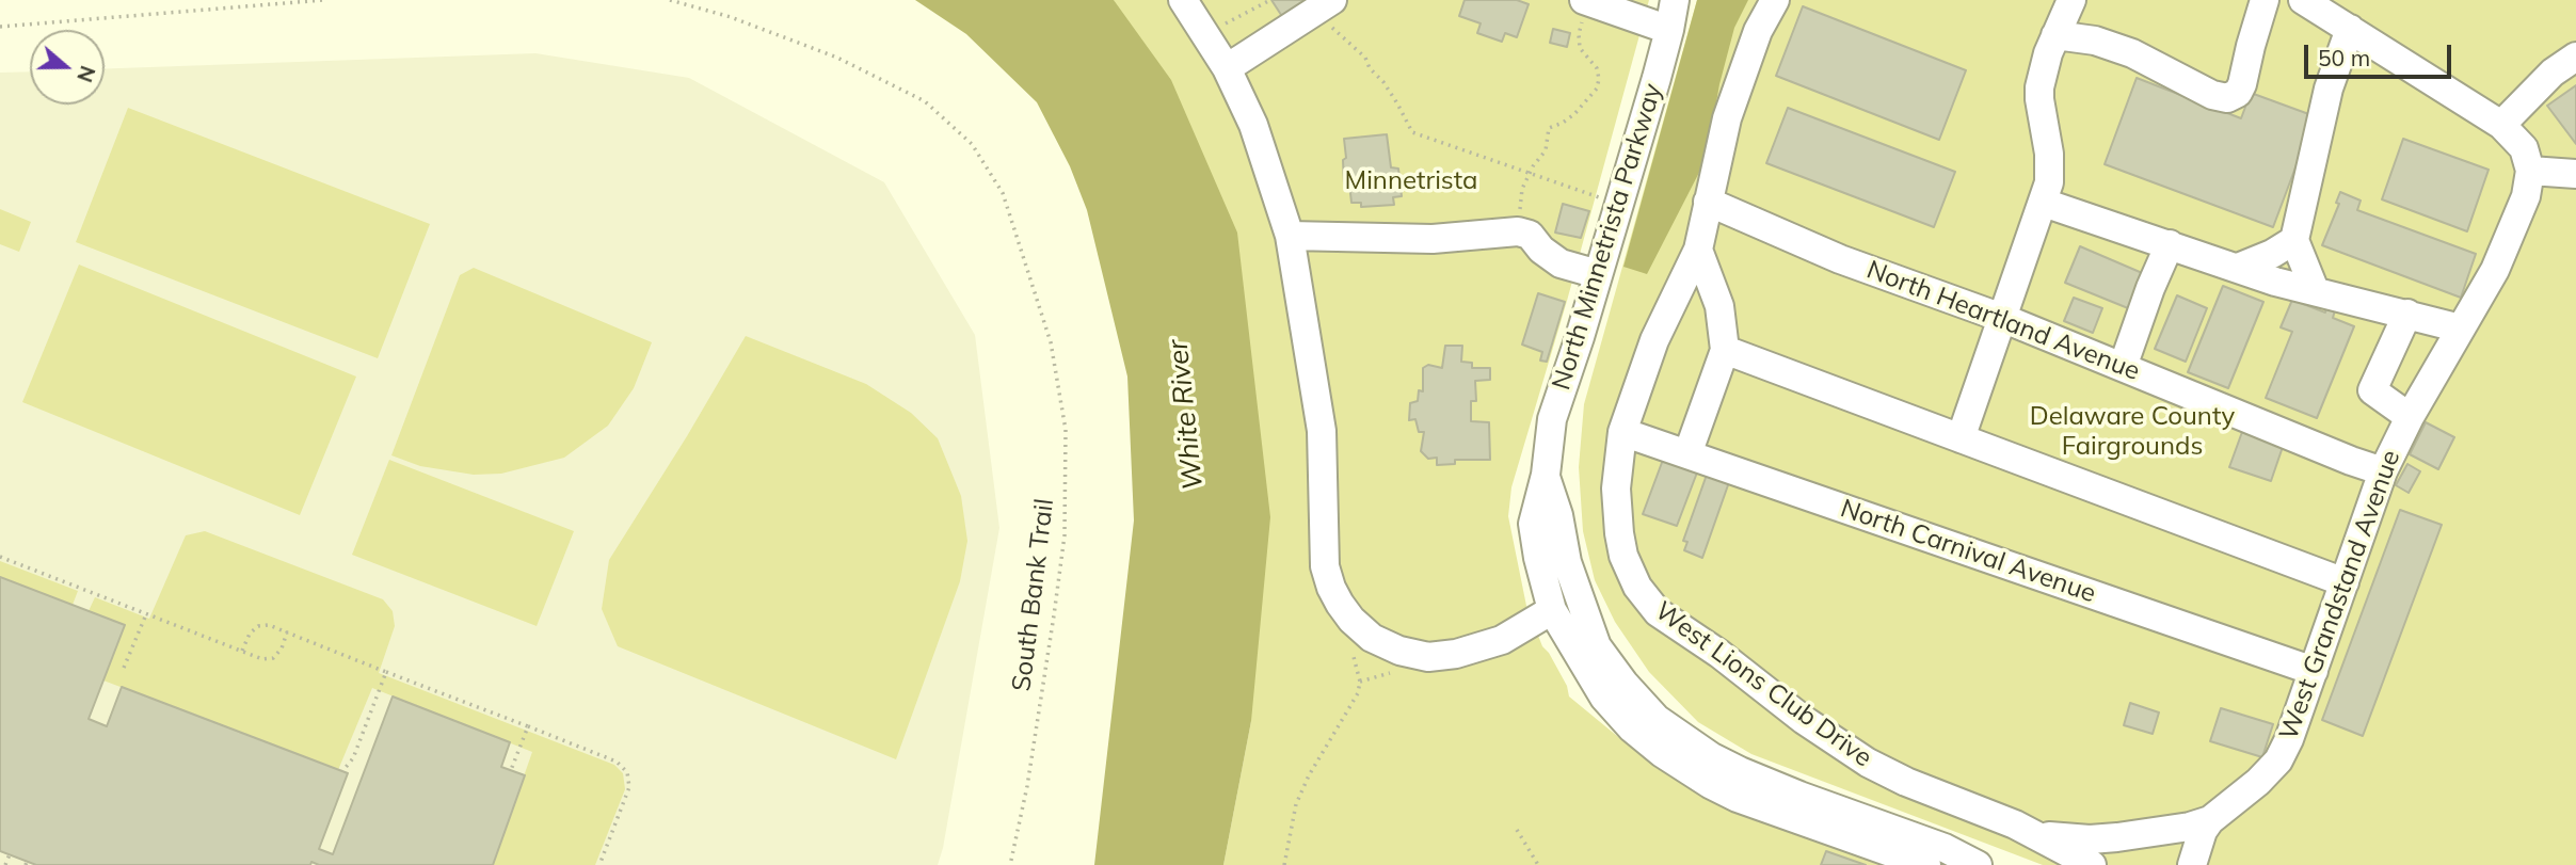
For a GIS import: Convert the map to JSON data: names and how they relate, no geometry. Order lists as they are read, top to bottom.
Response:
{
  "streets": {
    "street": [
      "North Minnetrista Parkway",
      "North Heartland Avenue",
      "North Carnival Avenue",
      "West Grandstand Avenue",
      "West Lions Club Drive"
    ],
    "path": ["South Bank Trail"]
  },
  "crossings": [
    ["North Heartland Avenue", "West Grandstand Avenue"],
    ["North Heartland Avenue", "West Lions Club Drive"],
    ["North Carnival Avenue", "West Grandstand Avenue"],
    ["North Carnival Avenue", "West Lions Club Drive"]
  ],
  "water": ["White River"],
  "parks": ["Minnetrista", "Delaware County Fairgrounds"],
  "scale_bar": "50 m",
  "north": "right"
}
